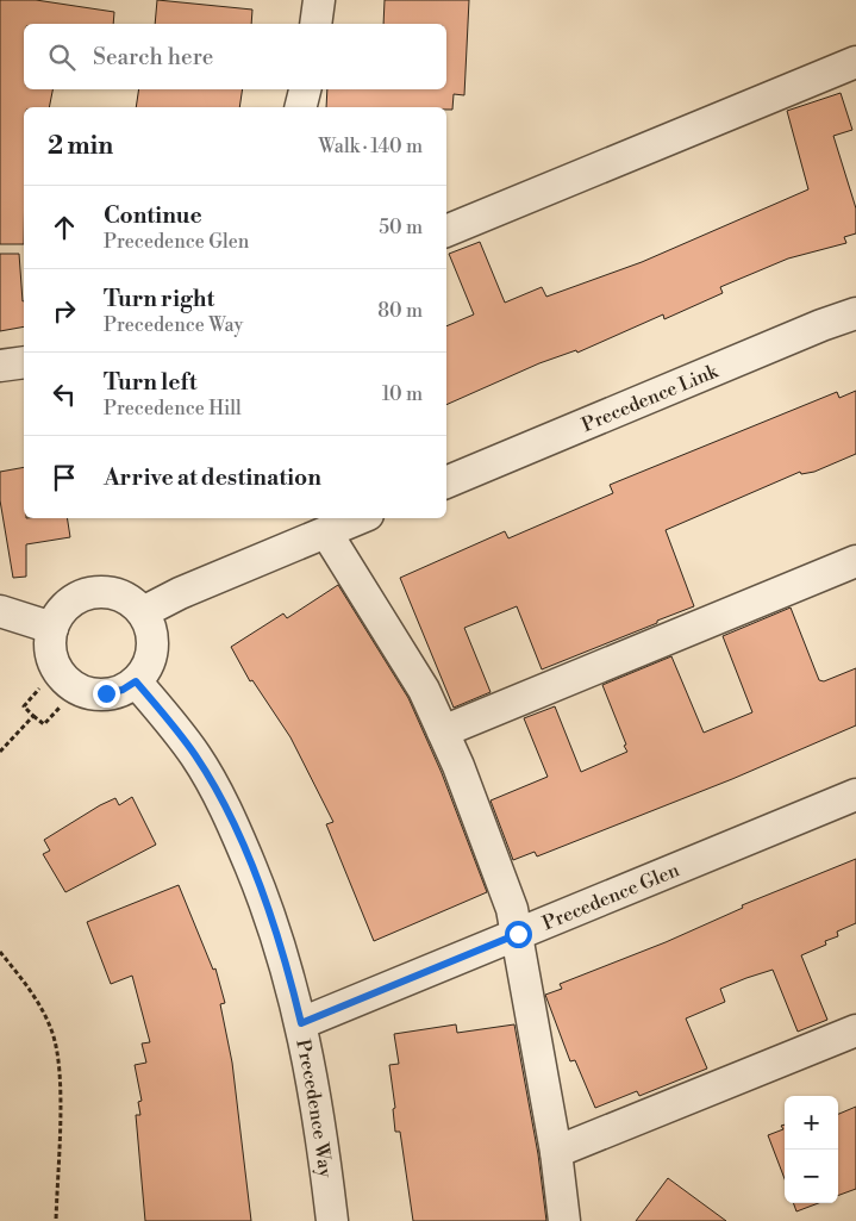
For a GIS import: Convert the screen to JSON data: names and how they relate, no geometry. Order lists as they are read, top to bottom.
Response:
{
  "streets": {
    "street": ["Precedence Link", "Precedence Glen", "Precedence Way"]
  },
  "crossings": [
    ["Precedence Glen", "Precedence Way"]
  ],
  "page": {
    "search": "Search here",
    "heading": ["2 min", "Walk · 140 m"],
    "list": [
      ["Continue", "Precedence Glen", "50 m"],
      ["Turn right", "Precedence Way", "80 m"],
      ["Turn left", "Precedence Hill", "10 m"],
      "Arrive at destination"
    ],
    "map_buttons": ["+", "−"]
  }
}
